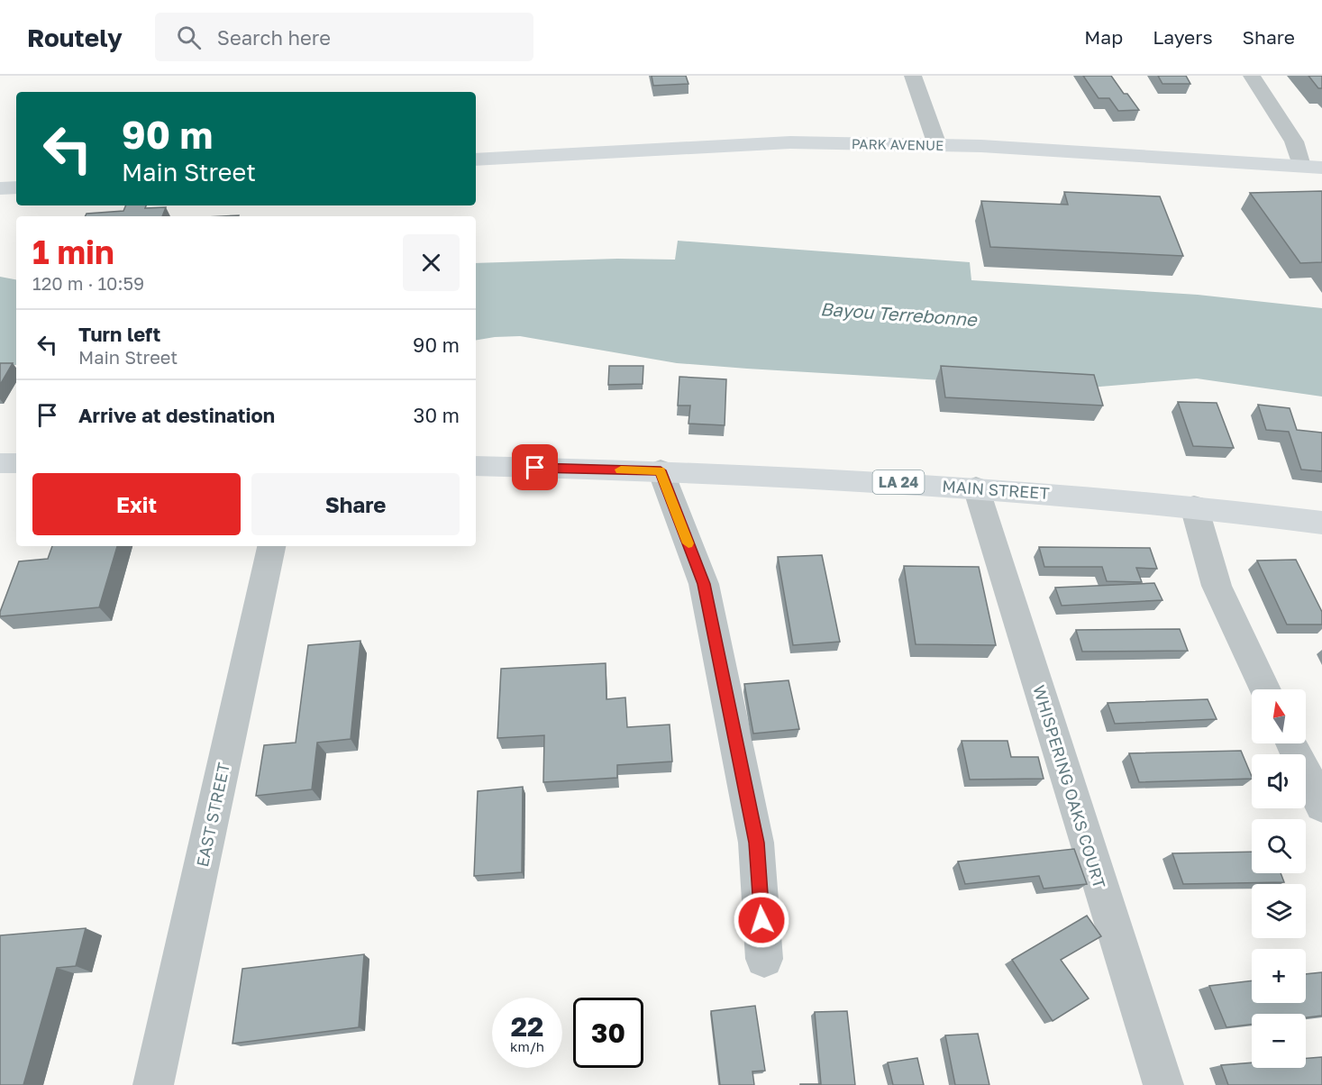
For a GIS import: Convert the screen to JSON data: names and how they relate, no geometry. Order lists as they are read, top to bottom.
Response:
{
  "streets": {
    "main road": ["PARK AVENUE", "LA 24", "MAIN STREET"],
    "street": ["WHISPERING OAKS COURT", "EAST STREET"]
  },
  "crossings": [
    ["MAIN STREET", "WHISPERING OAKS COURT"]
  ],
  "water": ["Bayou Terrebonne"],
  "north": "top",
  "page": {
    "header": "Routely",
    "search": "Search here",
    "nav": ["Map", "Layers", "Share"],
    "turn": ["90 m", "Main Street"],
    "heading": ["1 min", "120 m · 10:59"],
    "list": [
      {
        "name": "Turn left",
        "note": "Main Street",
        "value": "90 m"
      },
      {
        "name": "Arrive at destination",
        "value": "30 m"
      }
    ],
    "buttons": ["Exit", "Share"],
    "map_buttons": ["+", "−"],
    "speed": "22 km/h",
    "limit": "30"
  }
}
